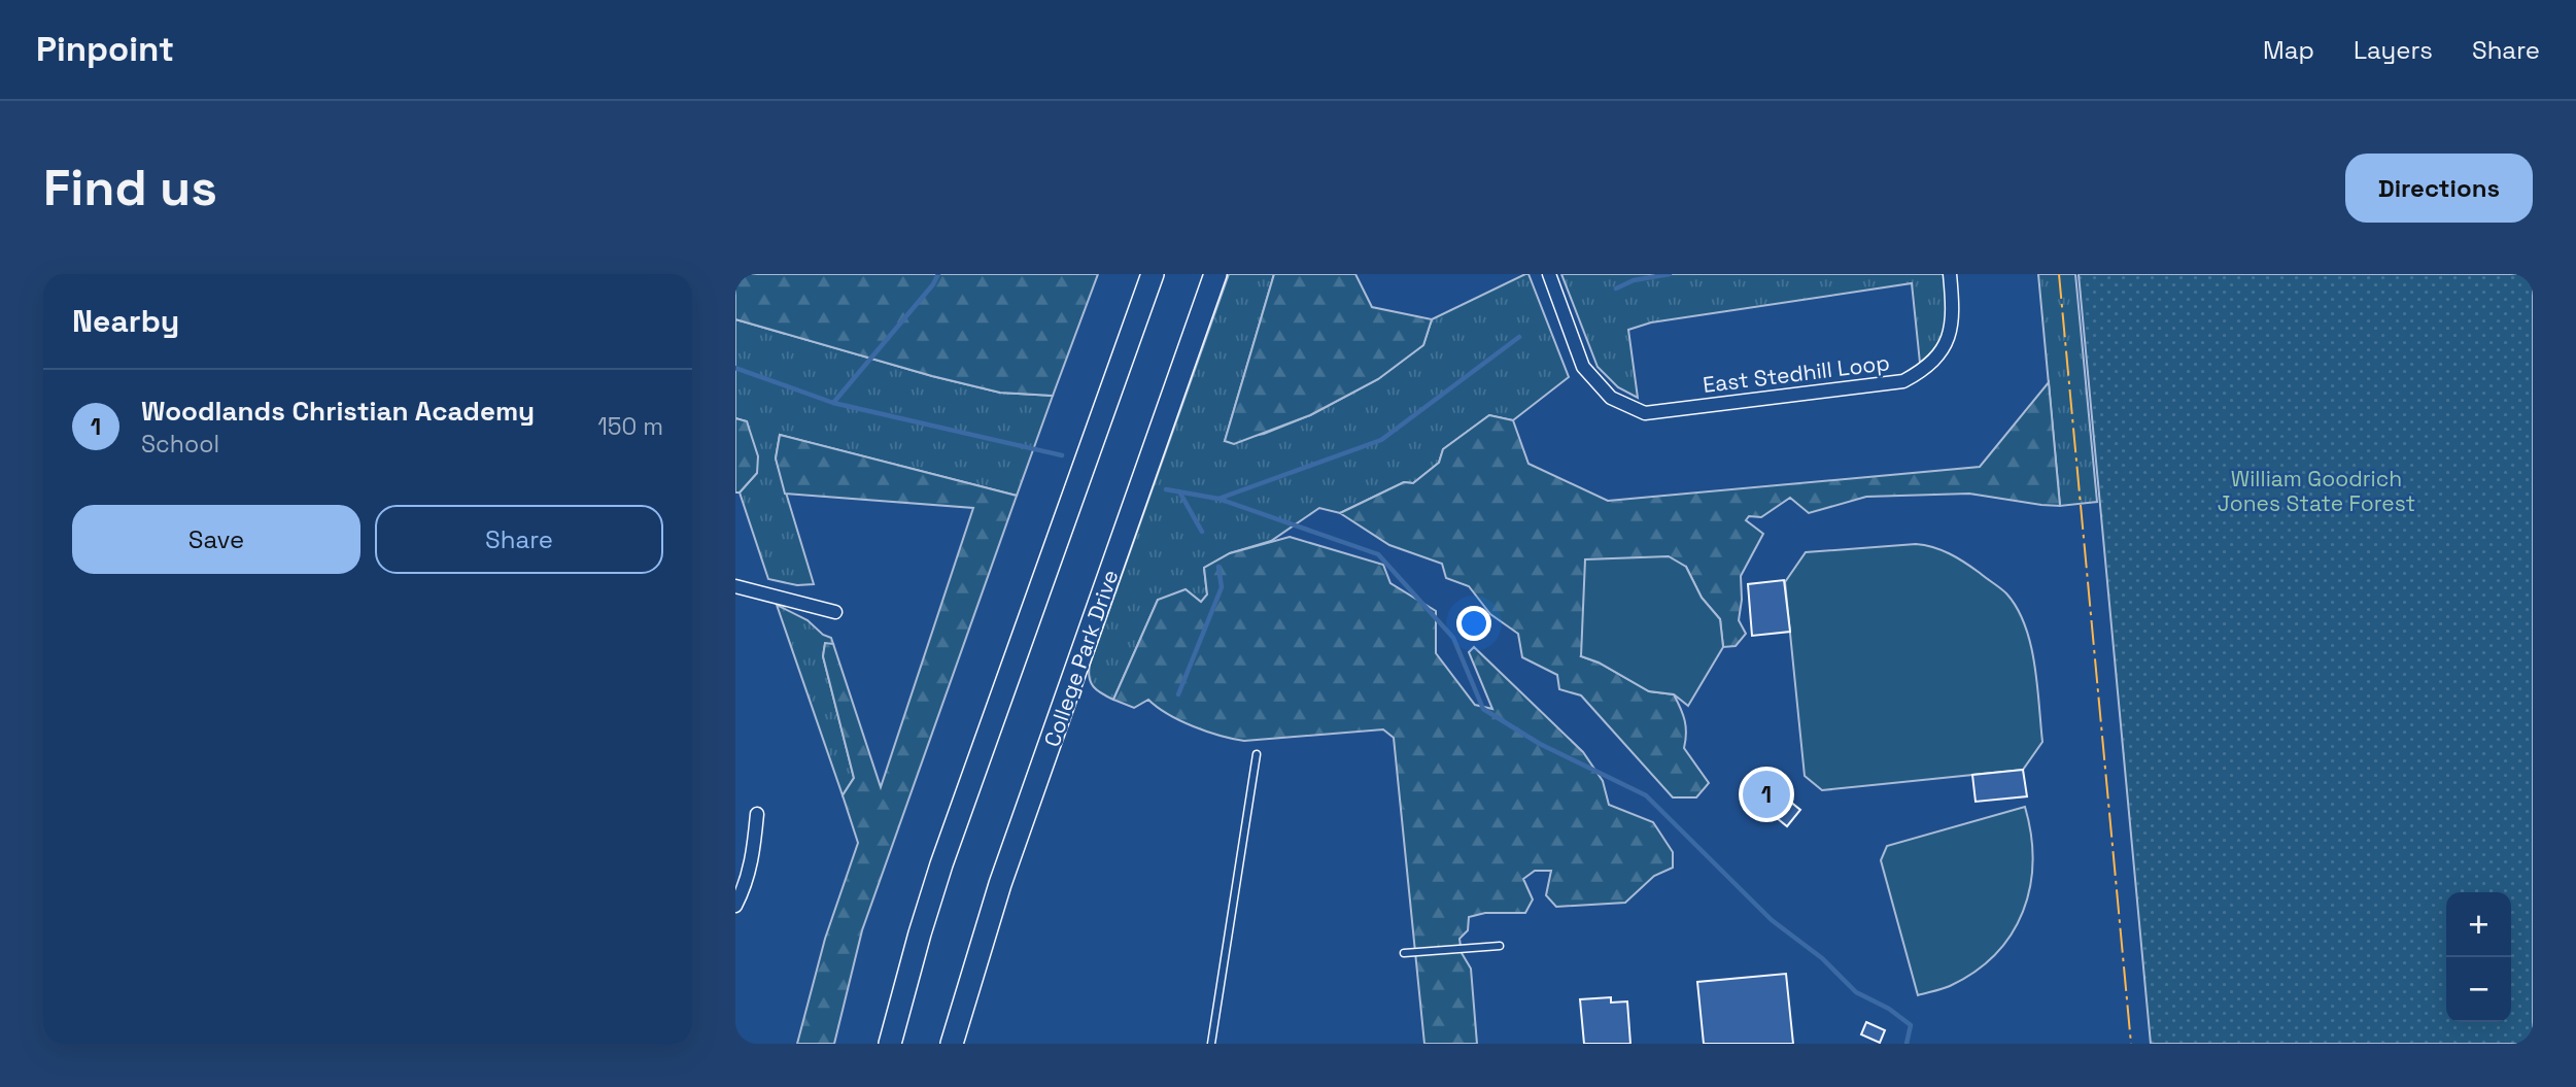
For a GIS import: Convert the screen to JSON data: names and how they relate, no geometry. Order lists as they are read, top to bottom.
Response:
{
  "streets": {
    "main road": ["College Park Drive"],
    "street": ["East Stedhill Loop"]
  },
  "parks": ["William Goodrich Jones State Forest"],
  "page": {
    "header": "Pinpoint",
    "nav": ["Map", "Layers", "Share"],
    "buttons": [
      "Directions",
      ["Save", "Share"]
    ],
    "title": "Find us",
    "heading": "Nearby",
    "list": [
      {
        "mark": "1",
        "name": "Woodlands Christian Academy",
        "note": "School",
        "value": "150 m"
      }
    ],
    "pins": "1",
    "map_buttons": ["+", "−"]
  }
}
